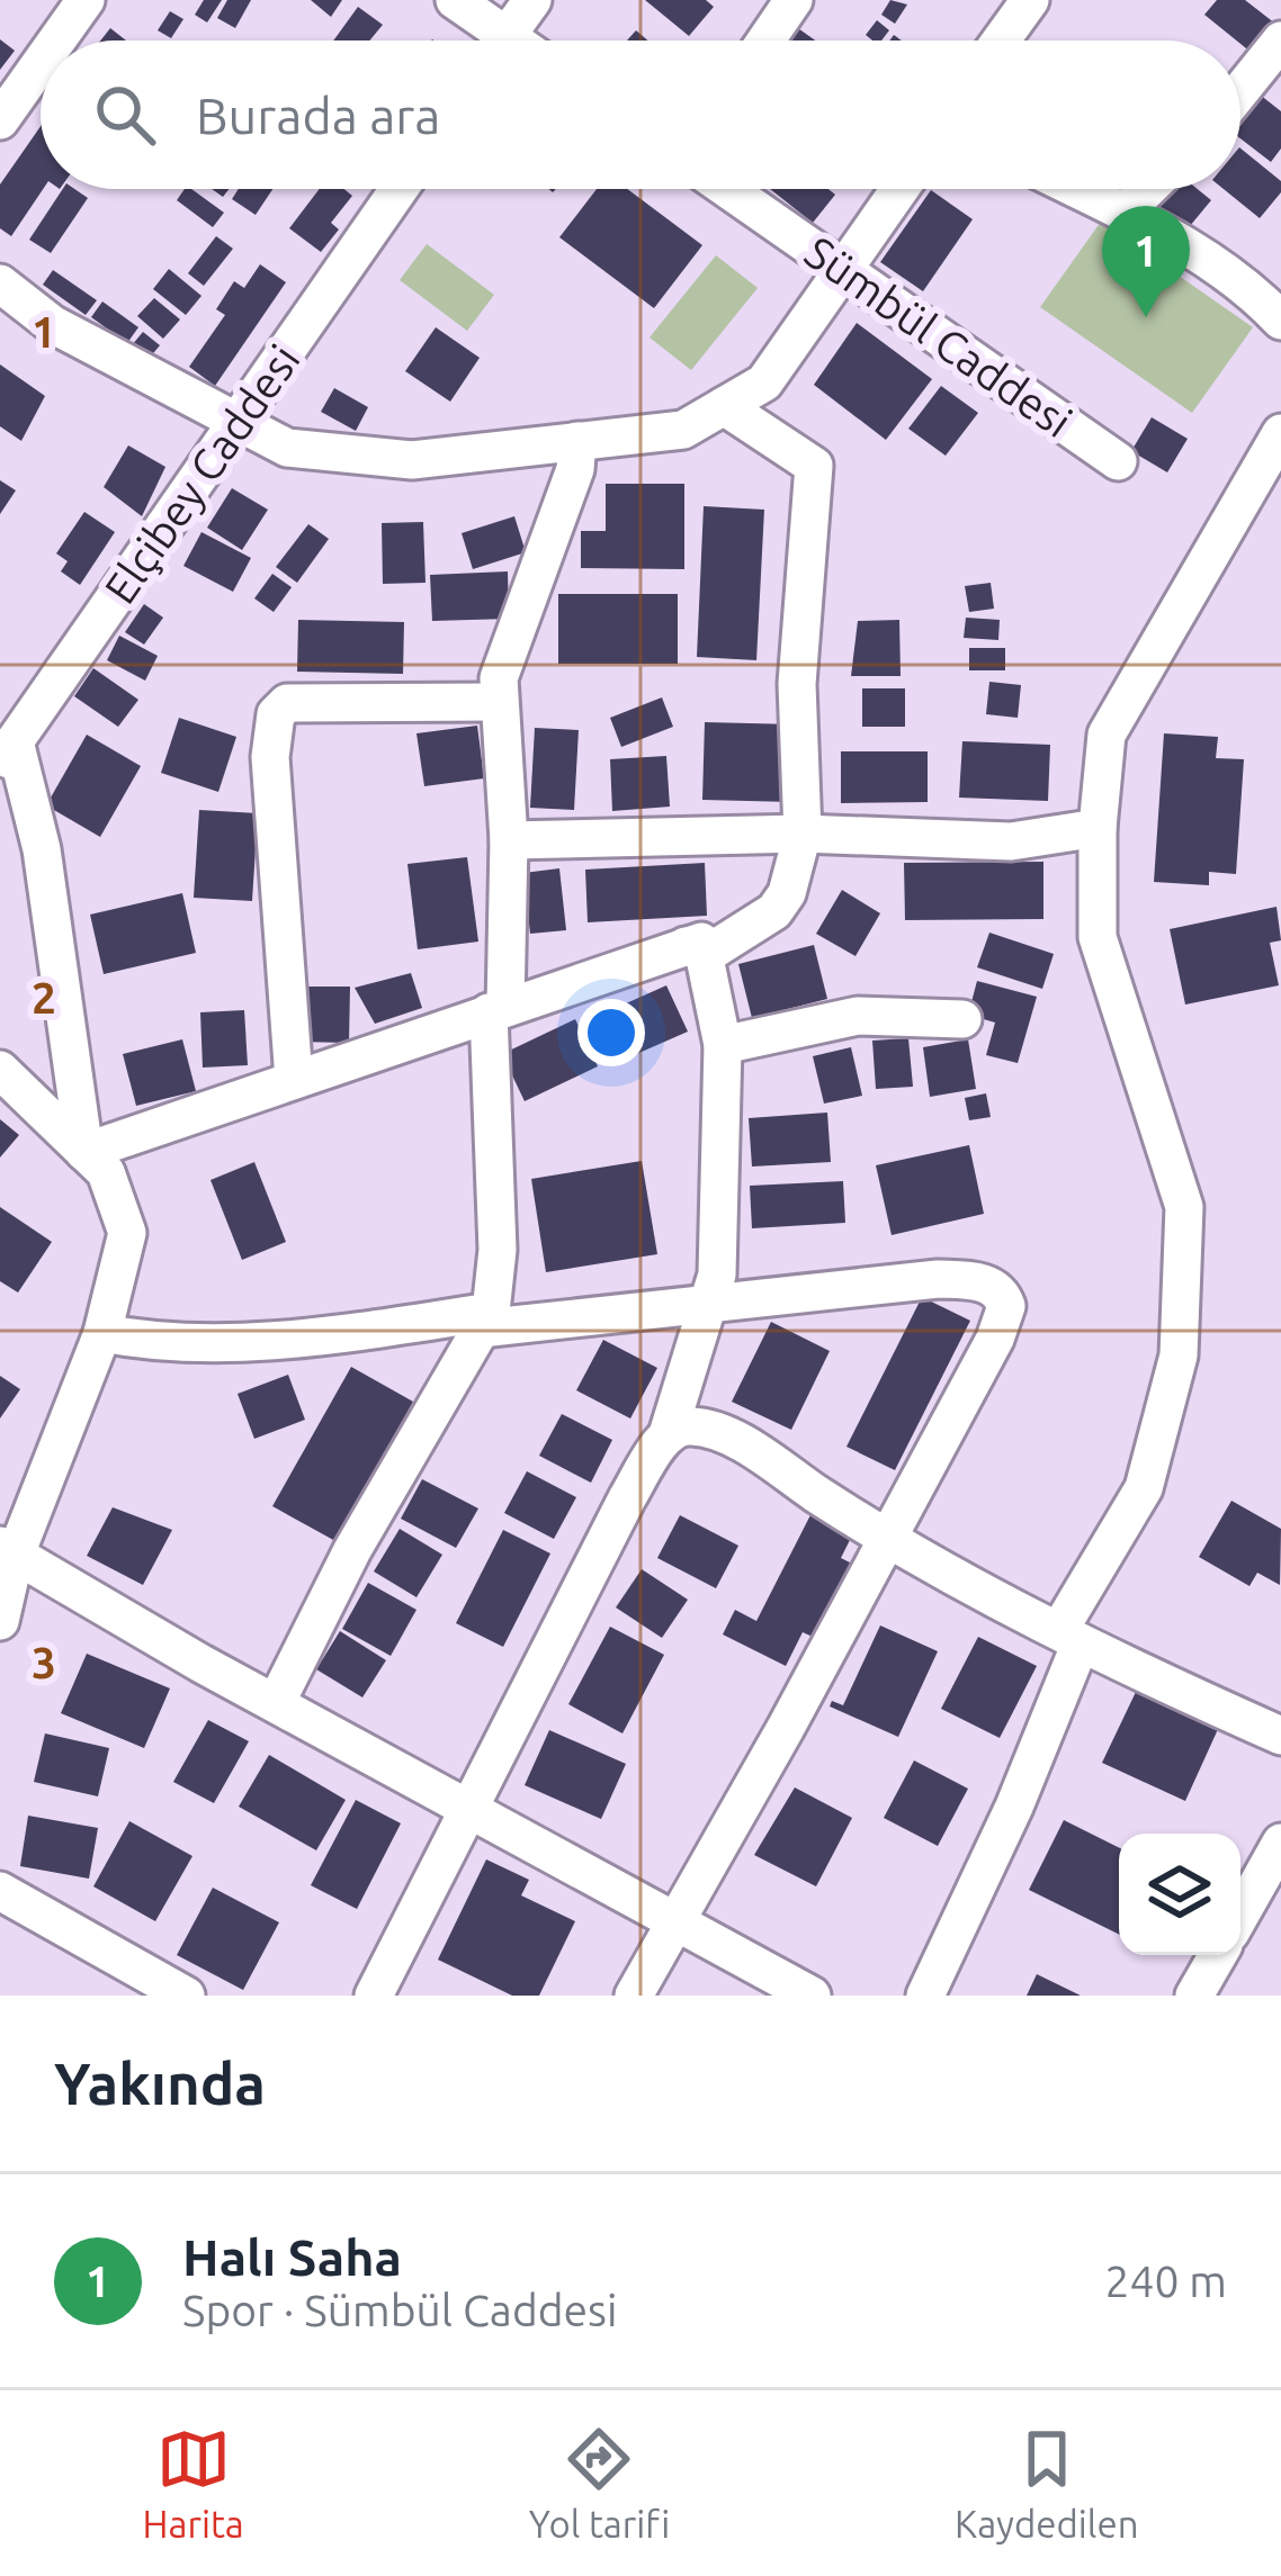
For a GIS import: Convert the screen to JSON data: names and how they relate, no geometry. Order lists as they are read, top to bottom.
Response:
{
  "streets": {
    "street": ["Sümbül Caddesi", "Elçibey Caddesi"]
  },
  "page": {
    "search": "Burada ara",
    "pins": "1",
    "heading": "Yakında",
    "list": [
      {
        "mark": "1",
        "name": "Halı Saha",
        "note": "Spor · Sümbül Caddesi",
        "value": "240 m"
      }
    ],
    "nav": ["Harita", "Yol tarifi", "Kaydedilen"]
  },
  "grid": {
    "rows": ["1", "2", "3"]
  }
}
